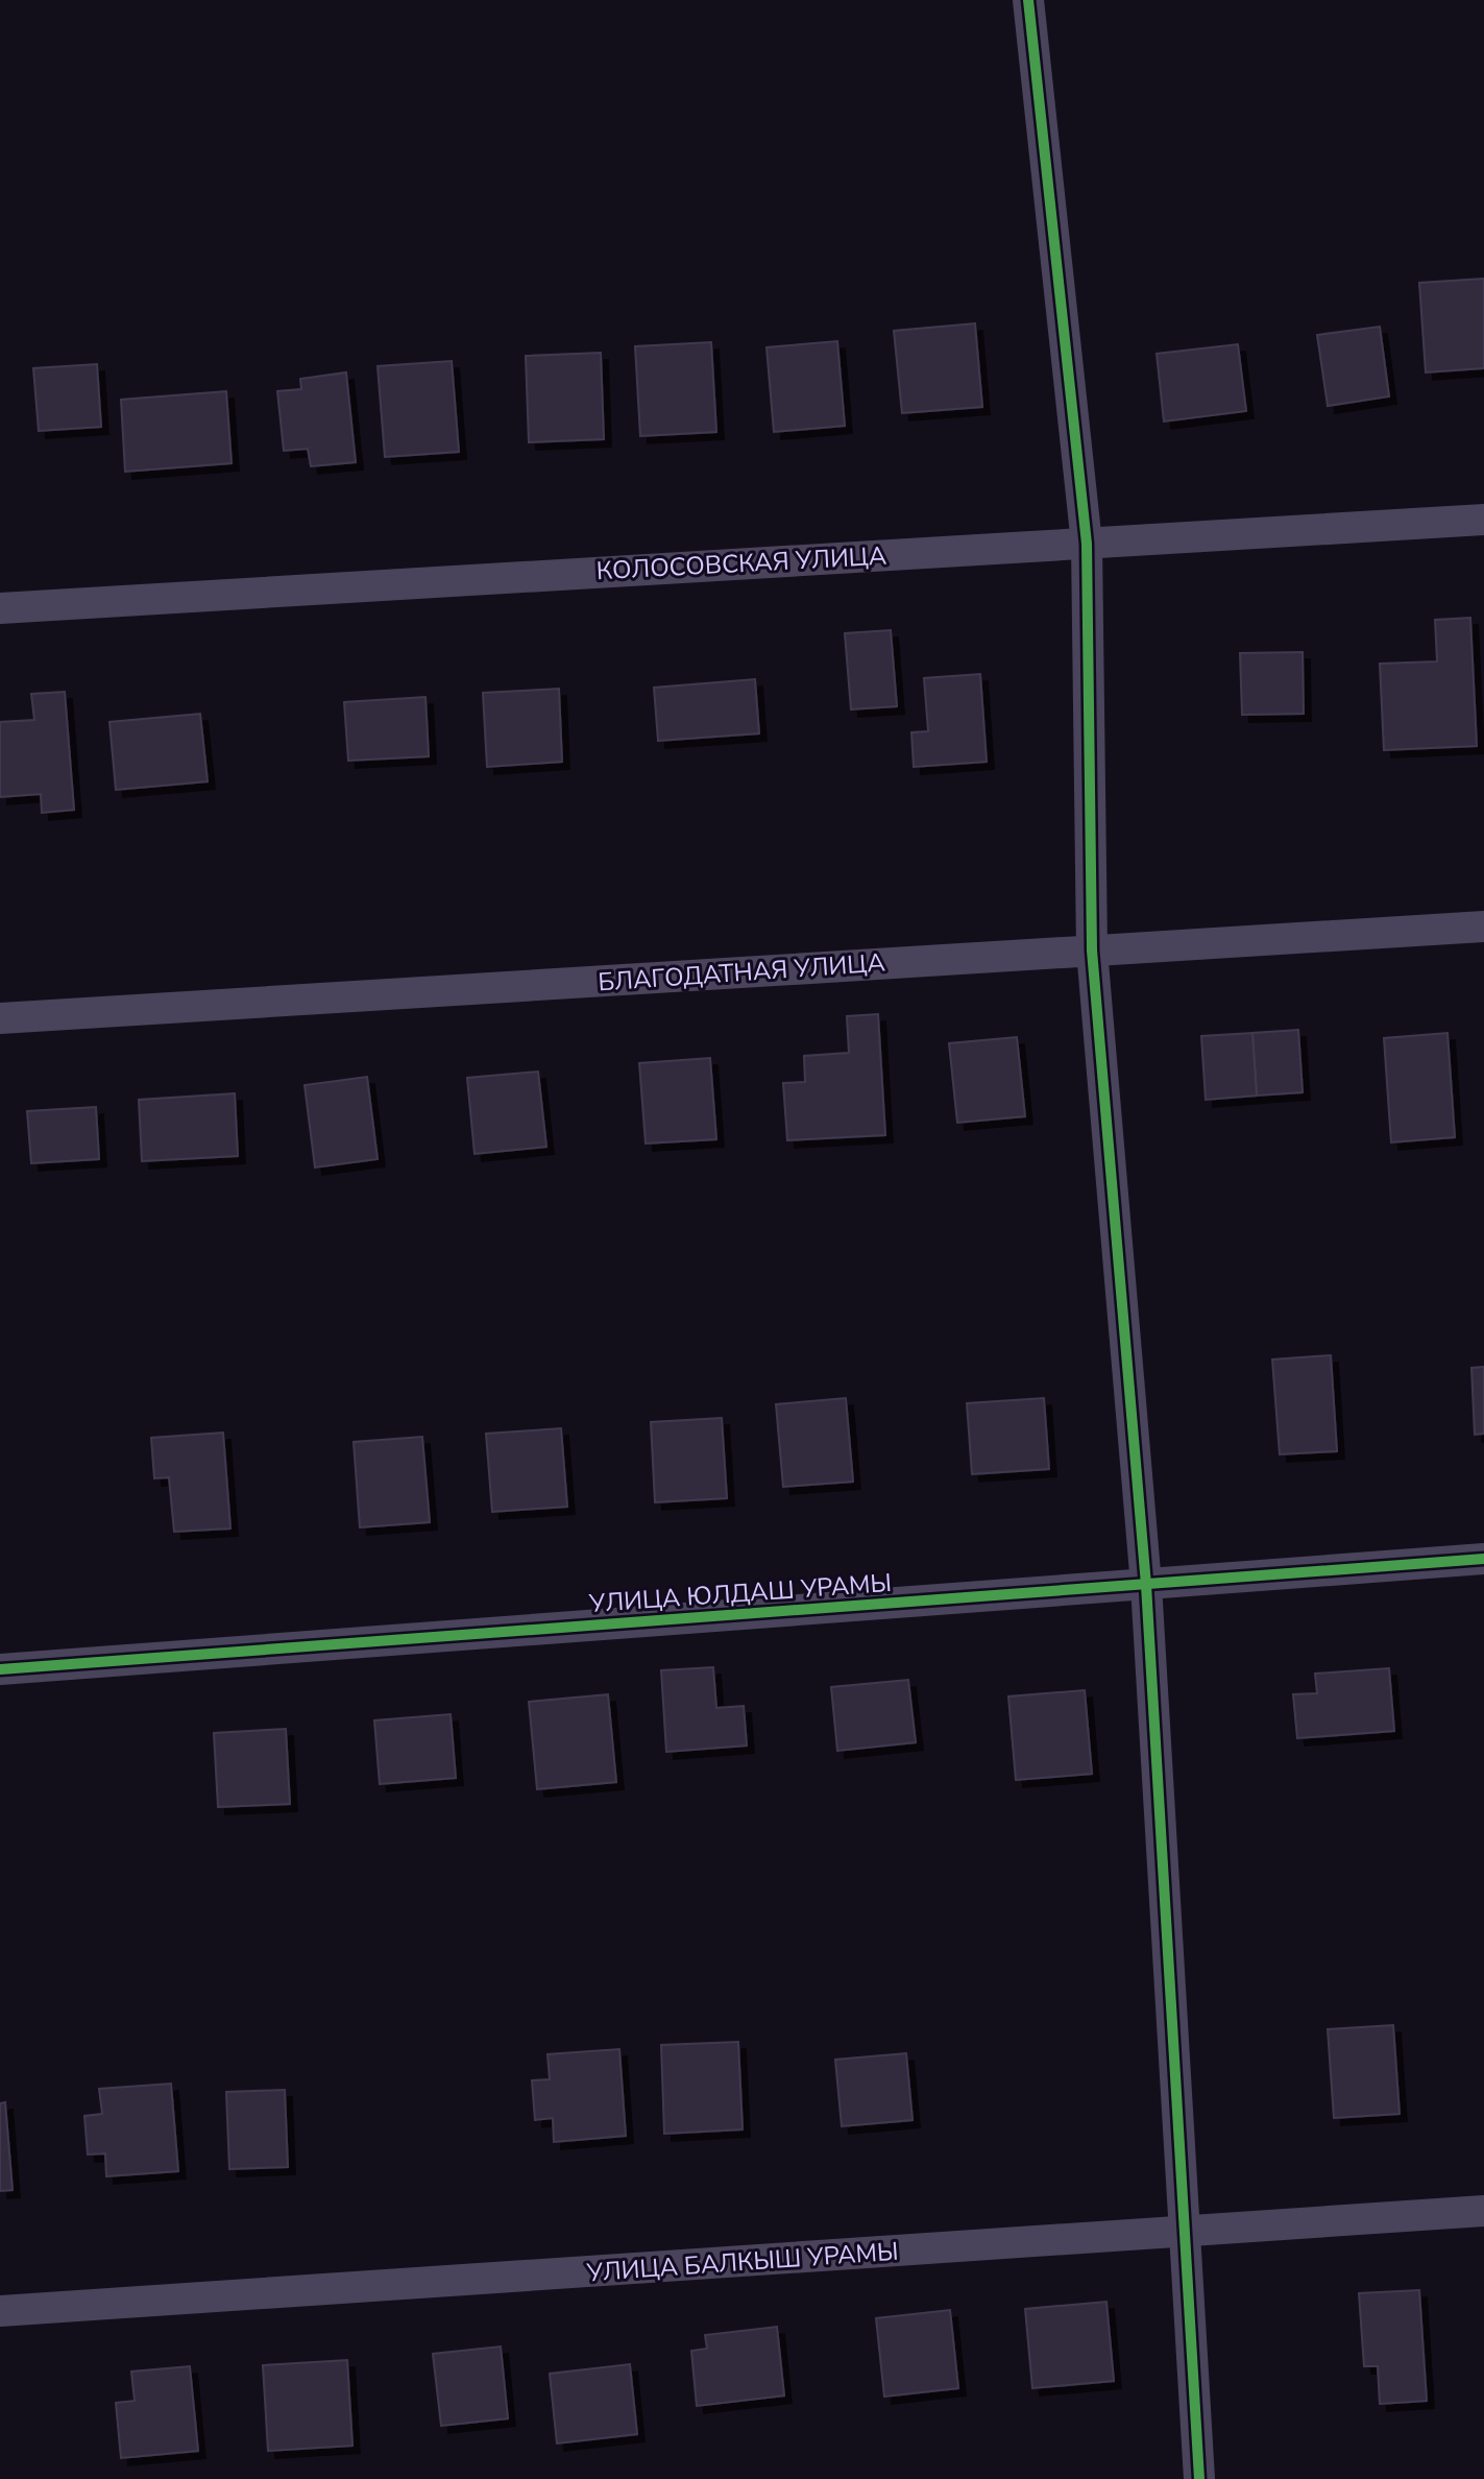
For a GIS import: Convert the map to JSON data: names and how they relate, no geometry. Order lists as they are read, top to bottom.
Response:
{
  "streets": {
    "street": [
      "КОЛОСОВСКАЯ УЛИЦА",
      "БЛАГОДАТНАЯ УЛИЦА",
      "УЛИЦА ЮЛДАШ УРАМЫ",
      "УЛИЦА БАЛКЫШ УРАМЫ"
    ]
  }
}
